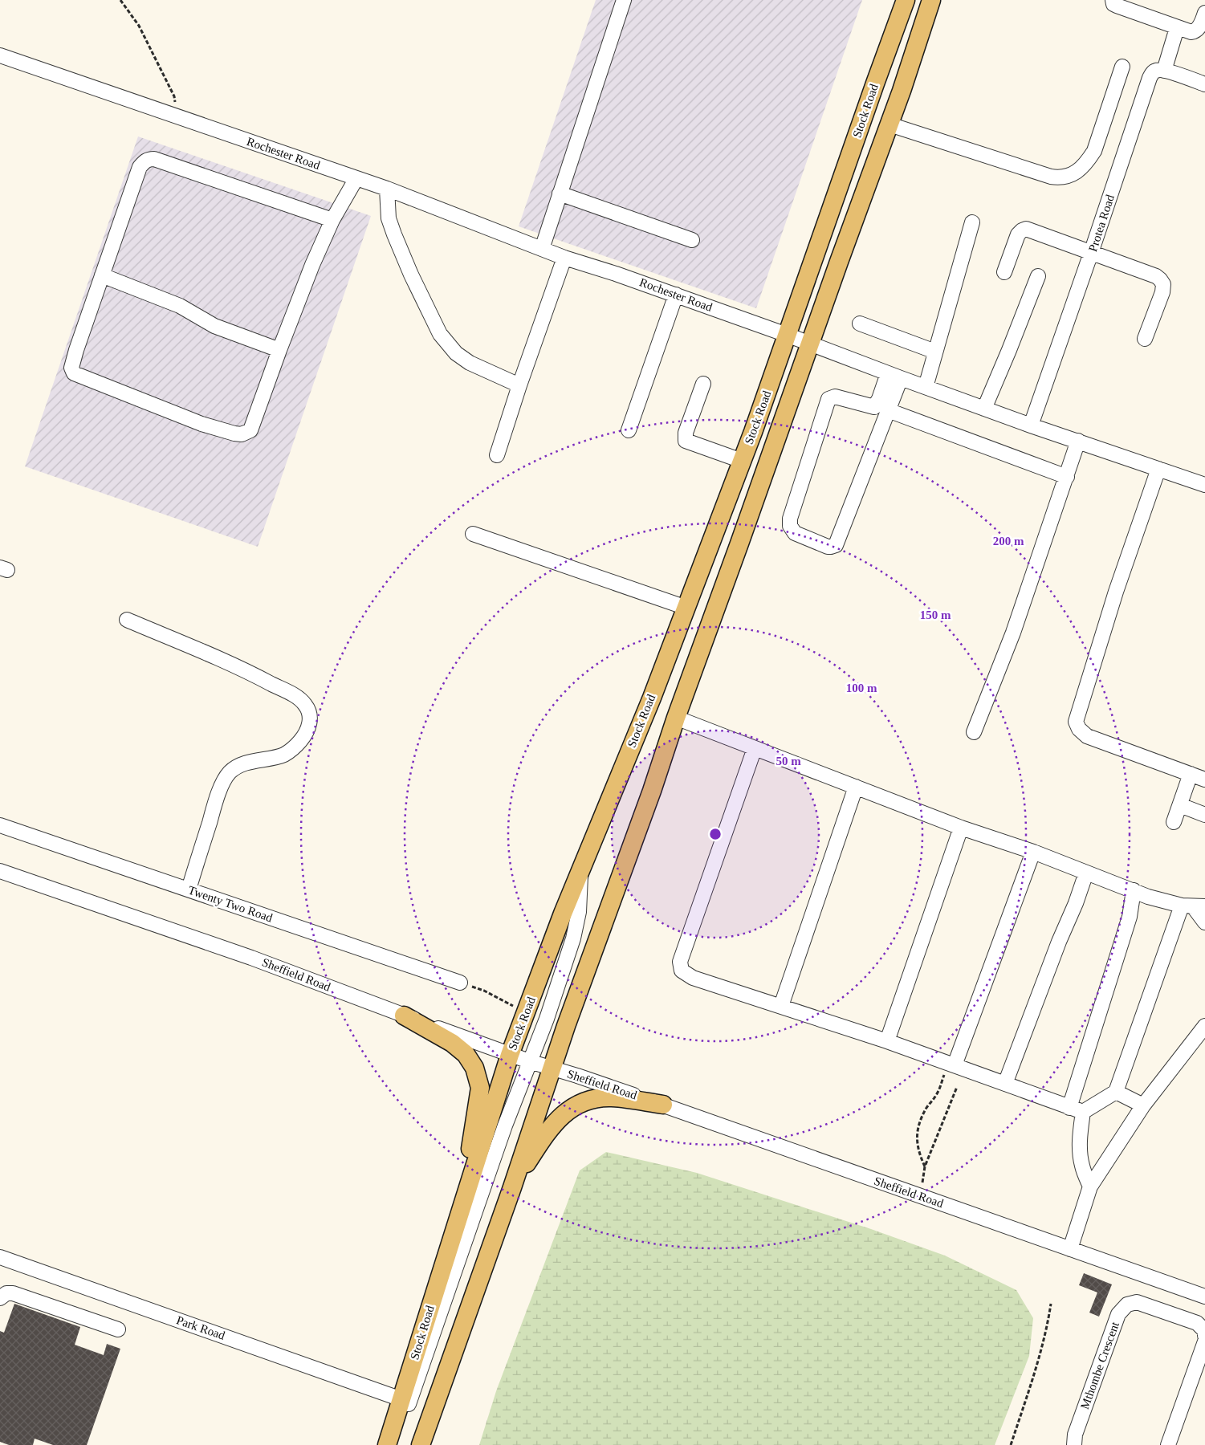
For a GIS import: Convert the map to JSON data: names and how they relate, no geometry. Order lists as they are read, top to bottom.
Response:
{
  "streets": {
    "main road": ["Stock Road"],
    "street": [
      "Rochester Road",
      "Protea Road",
      "Twenty Two Road",
      "Sheffield Road",
      "Park Road",
      "Mthombe Crescent"
    ]
  },
  "crossings": [
    ["Stock Road", "Rochester Road"],
    ["Stock Road", "Sheffield Road"],
    ["Stock Road", "Park Road"]
  ],
  "rings": [
    "200 m",
    "150 m",
    "100 m",
    "50 m"
  ]
}
